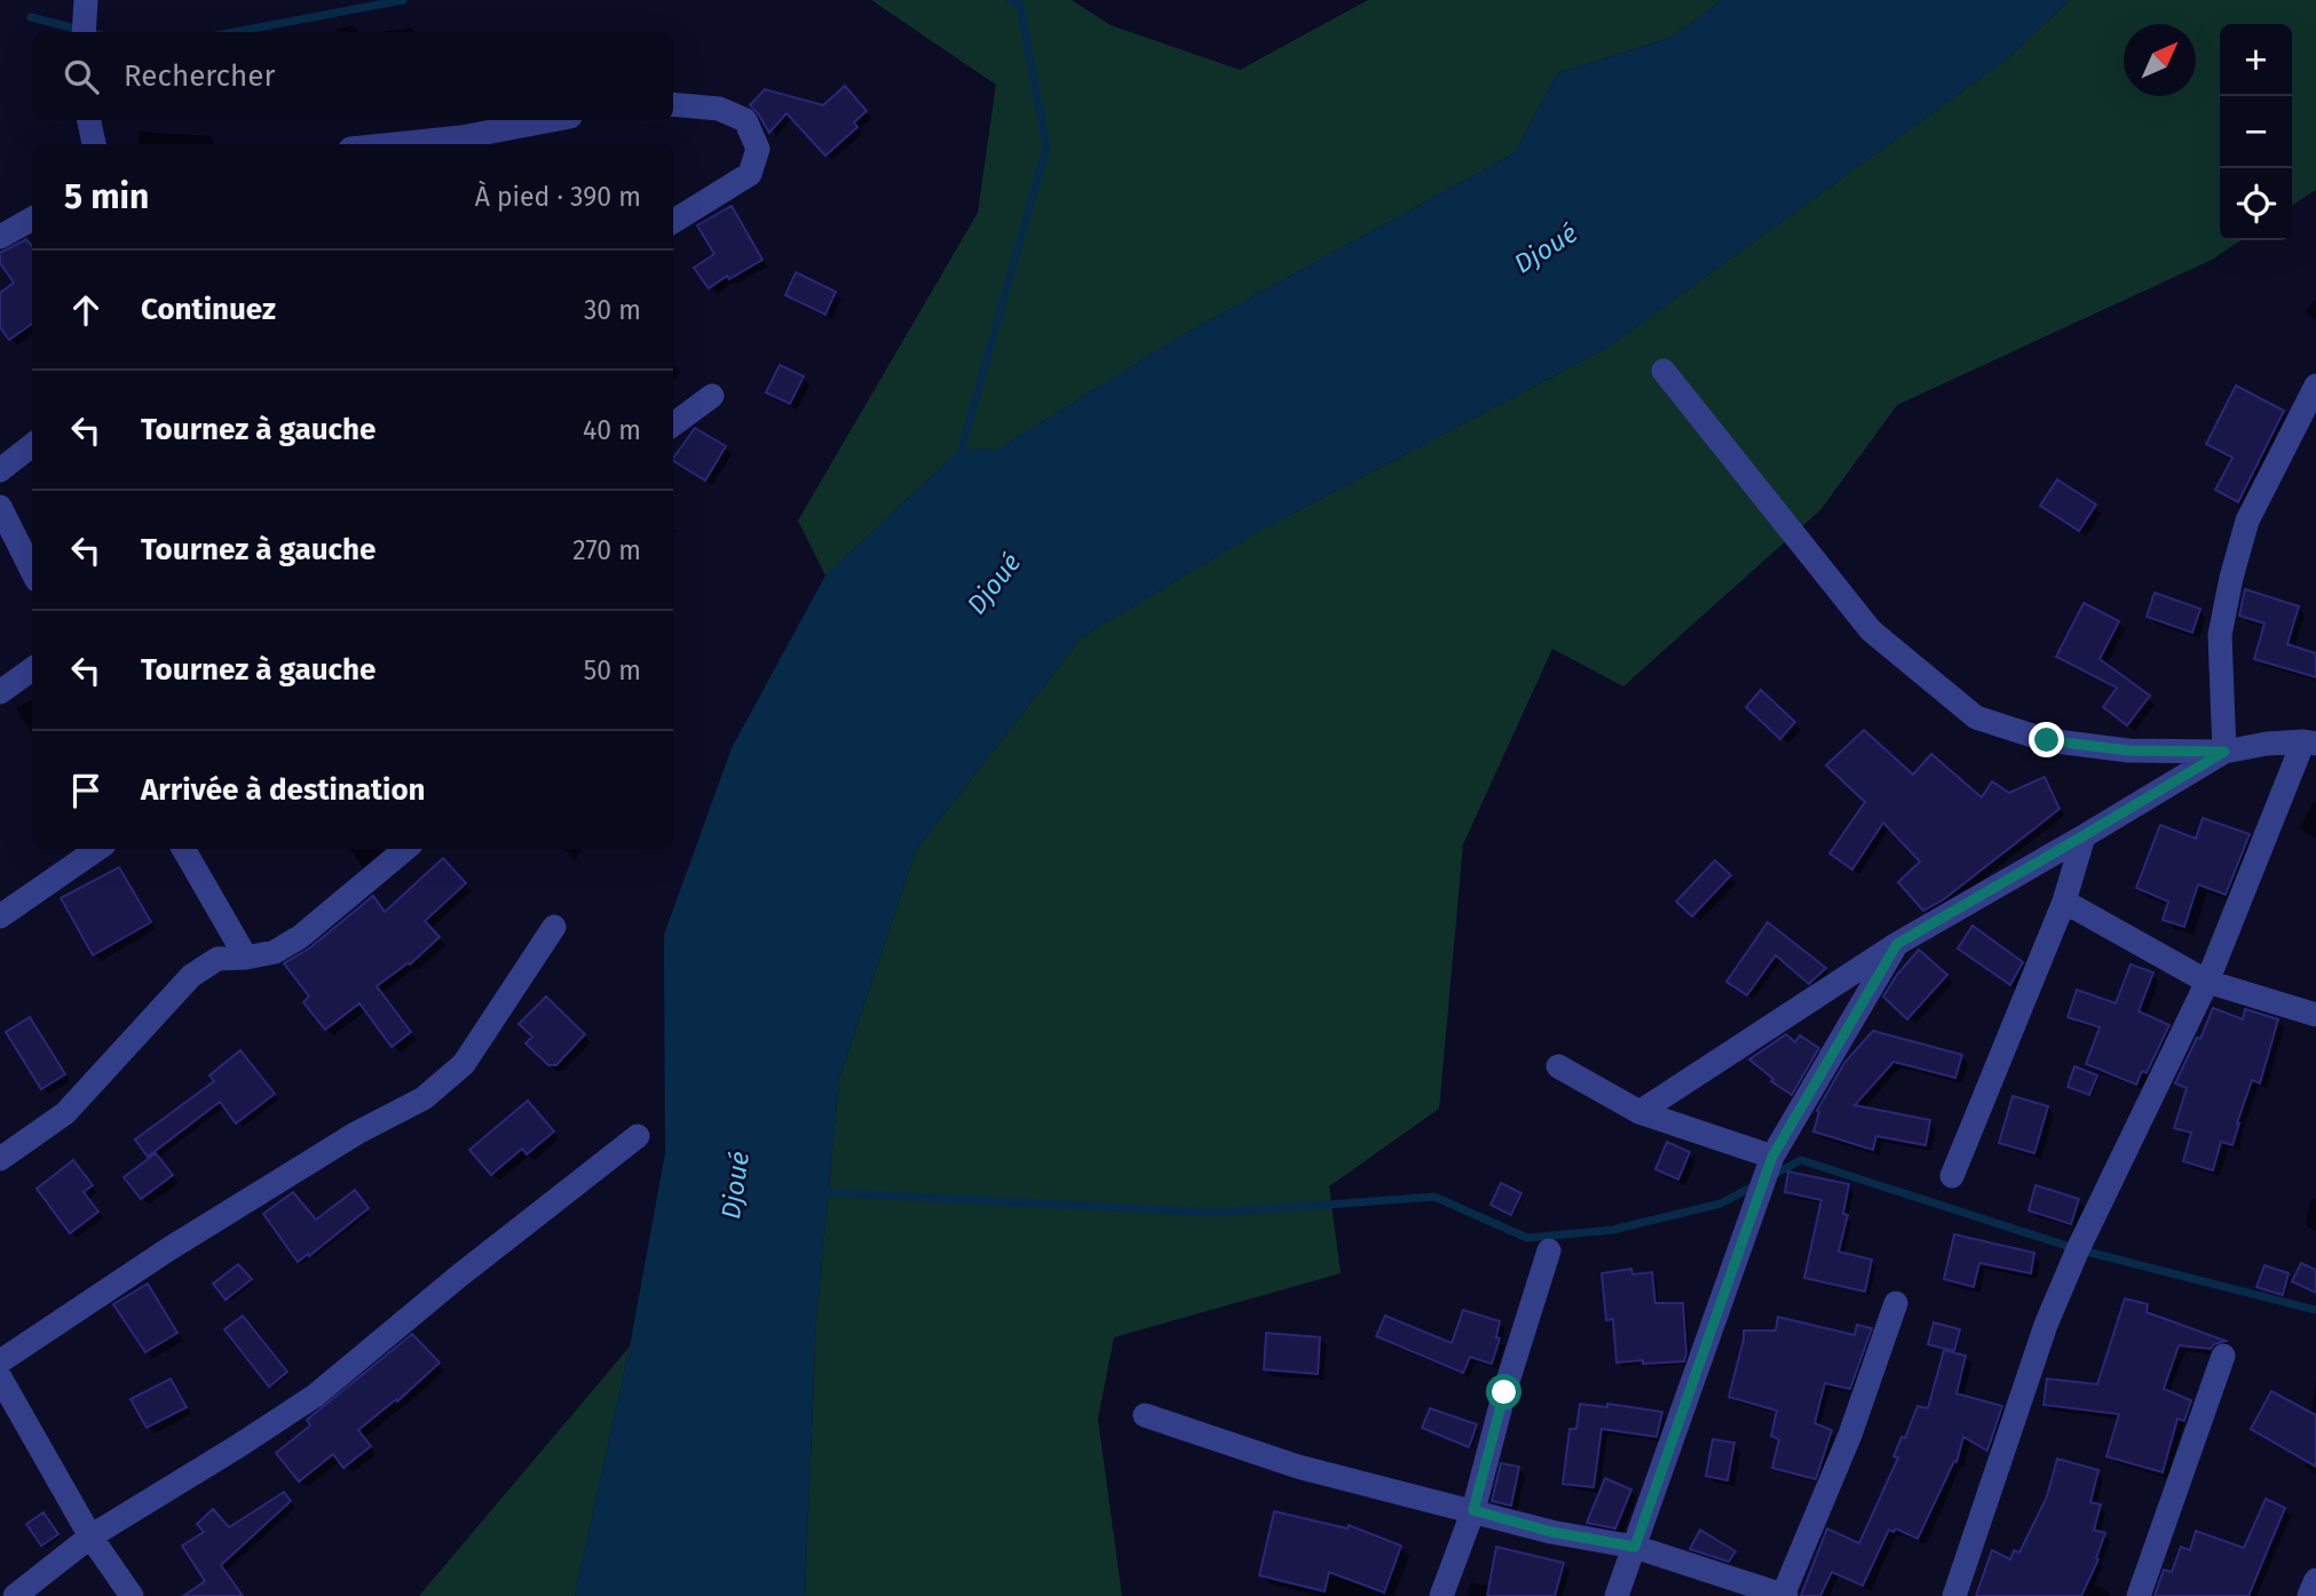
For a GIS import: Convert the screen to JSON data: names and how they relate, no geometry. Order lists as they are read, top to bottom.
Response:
{
  "water": ["Djoué"],
  "north": "top right",
  "page": {
    "map_buttons": ["+", "−"],
    "search": "Rechercher",
    "heading": ["5 min", "À pied · 390 m"],
    "list": [
      ["Continuez", "30 m"],
      ["Tournez à gauche", "40 m"],
      ["Tournez à gauche", "270 m"],
      ["Tournez à gauche", "50 m"],
      "Arrivée à destination"
    ]
  }
}
